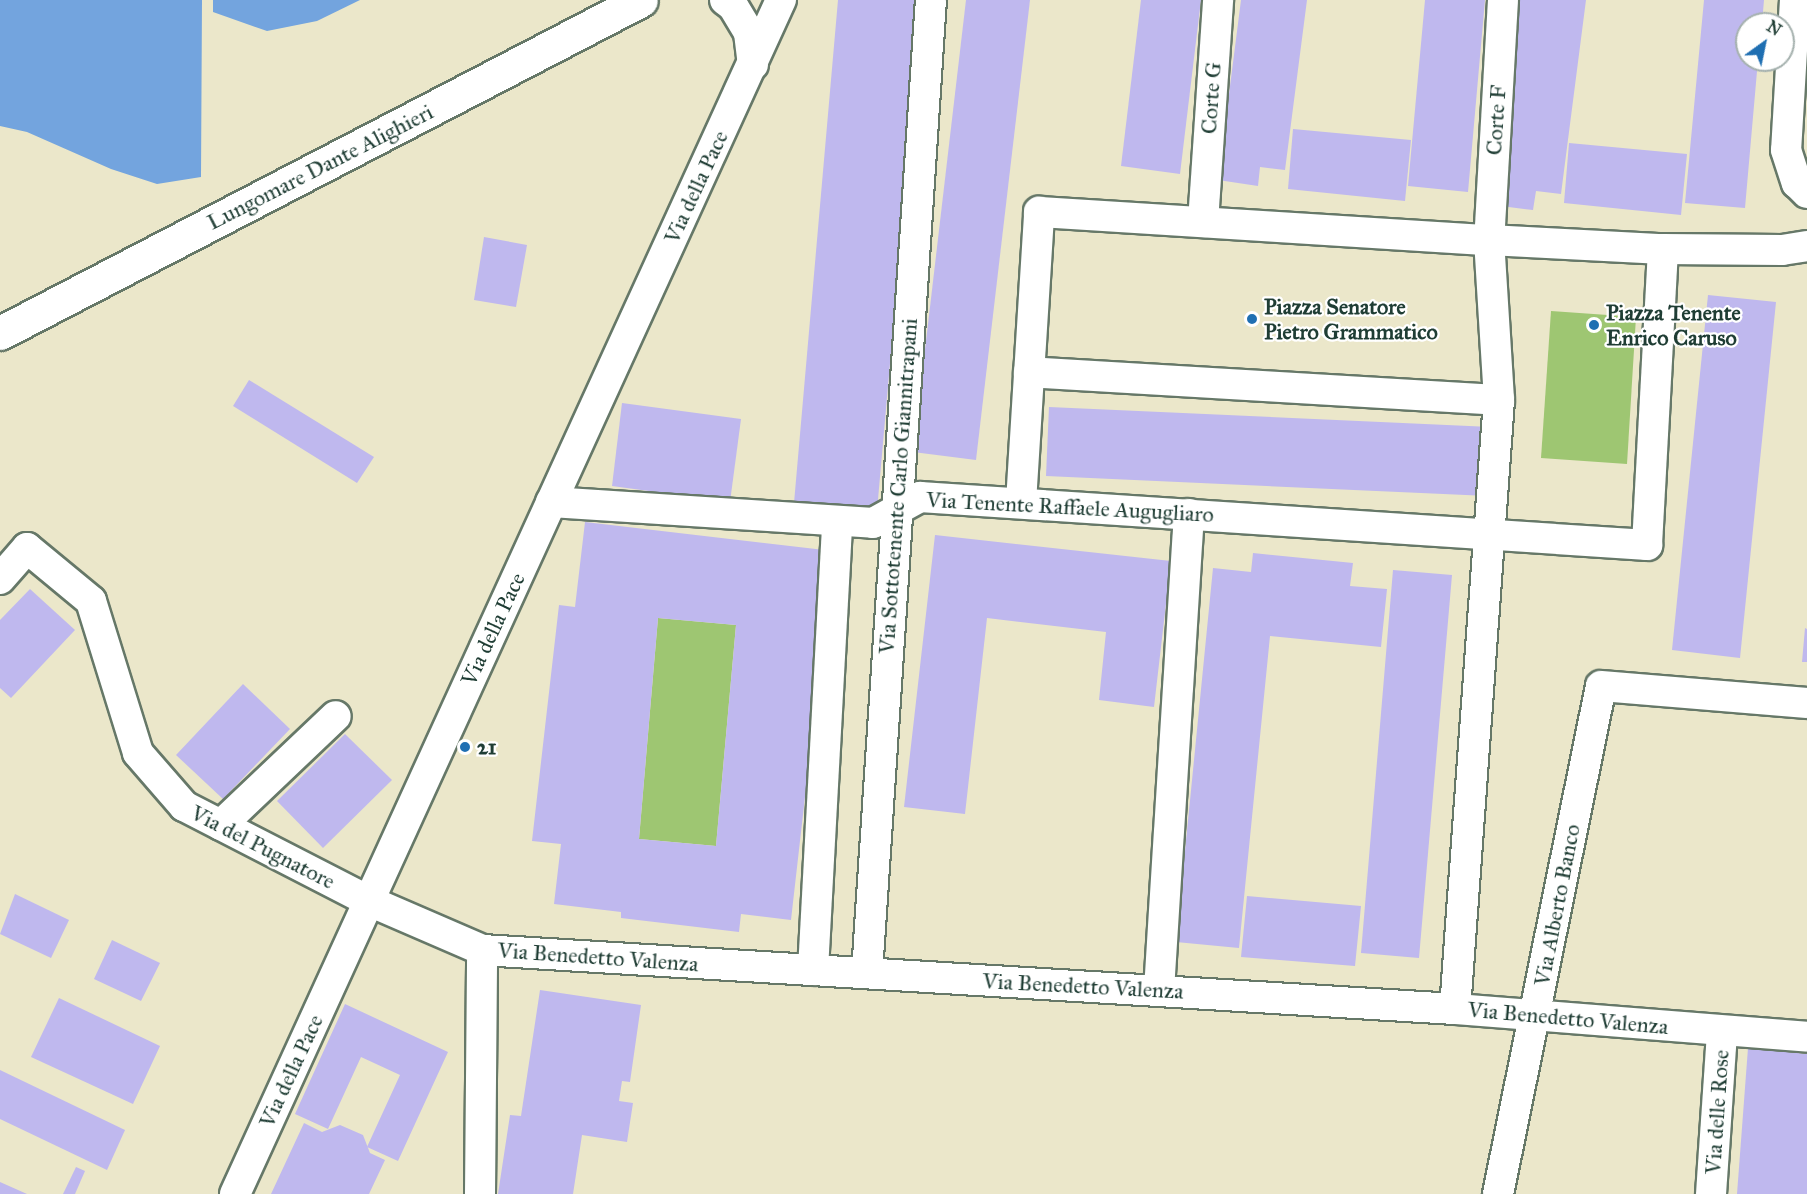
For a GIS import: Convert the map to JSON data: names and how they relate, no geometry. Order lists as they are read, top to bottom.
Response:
{
  "streets": {
    "main road": ["Lungomare Dante Alighieri"],
    "street": [
      "Corte G",
      "Corte F",
      "Via della Pace",
      "Via Sottotenente Carlo Giannitrapani",
      "Via Tenente Raffaele Augugliaro",
      "Via del Pugnatore",
      "Via Alberto Banco",
      "Via Benedetto Valenza",
      "Via delle Rose"
    ]
  },
  "crossings": [
    ["Corte F", "Via Tenente Raffaele Augugliaro"],
    ["Corte F", "Via Benedetto Valenza"],
    ["Via della Pace", "Via Tenente Raffaele Augugliaro"],
    ["Via della Pace", "Via del Pugnatore"],
    ["Via della Pace", "Via Benedetto Valenza"],
    ["Via Sottotenente Carlo Giannitrapani", "Via Tenente Raffaele Augugliaro"],
    ["Via Sottotenente Carlo Giannitrapani", "Via Benedetto Valenza"],
    ["Via del Pugnatore", "Via Benedetto Valenza"],
    ["Via Alberto Banco", "Via Benedetto Valenza"],
    ["Via Benedetto Valenza", "Via delle Rose"]
  ],
  "places": ["Piazza Senatore Pietro Grammatico", "Piazza Tenente Enrico Caruso", "21"],
  "north": "top right"
}
